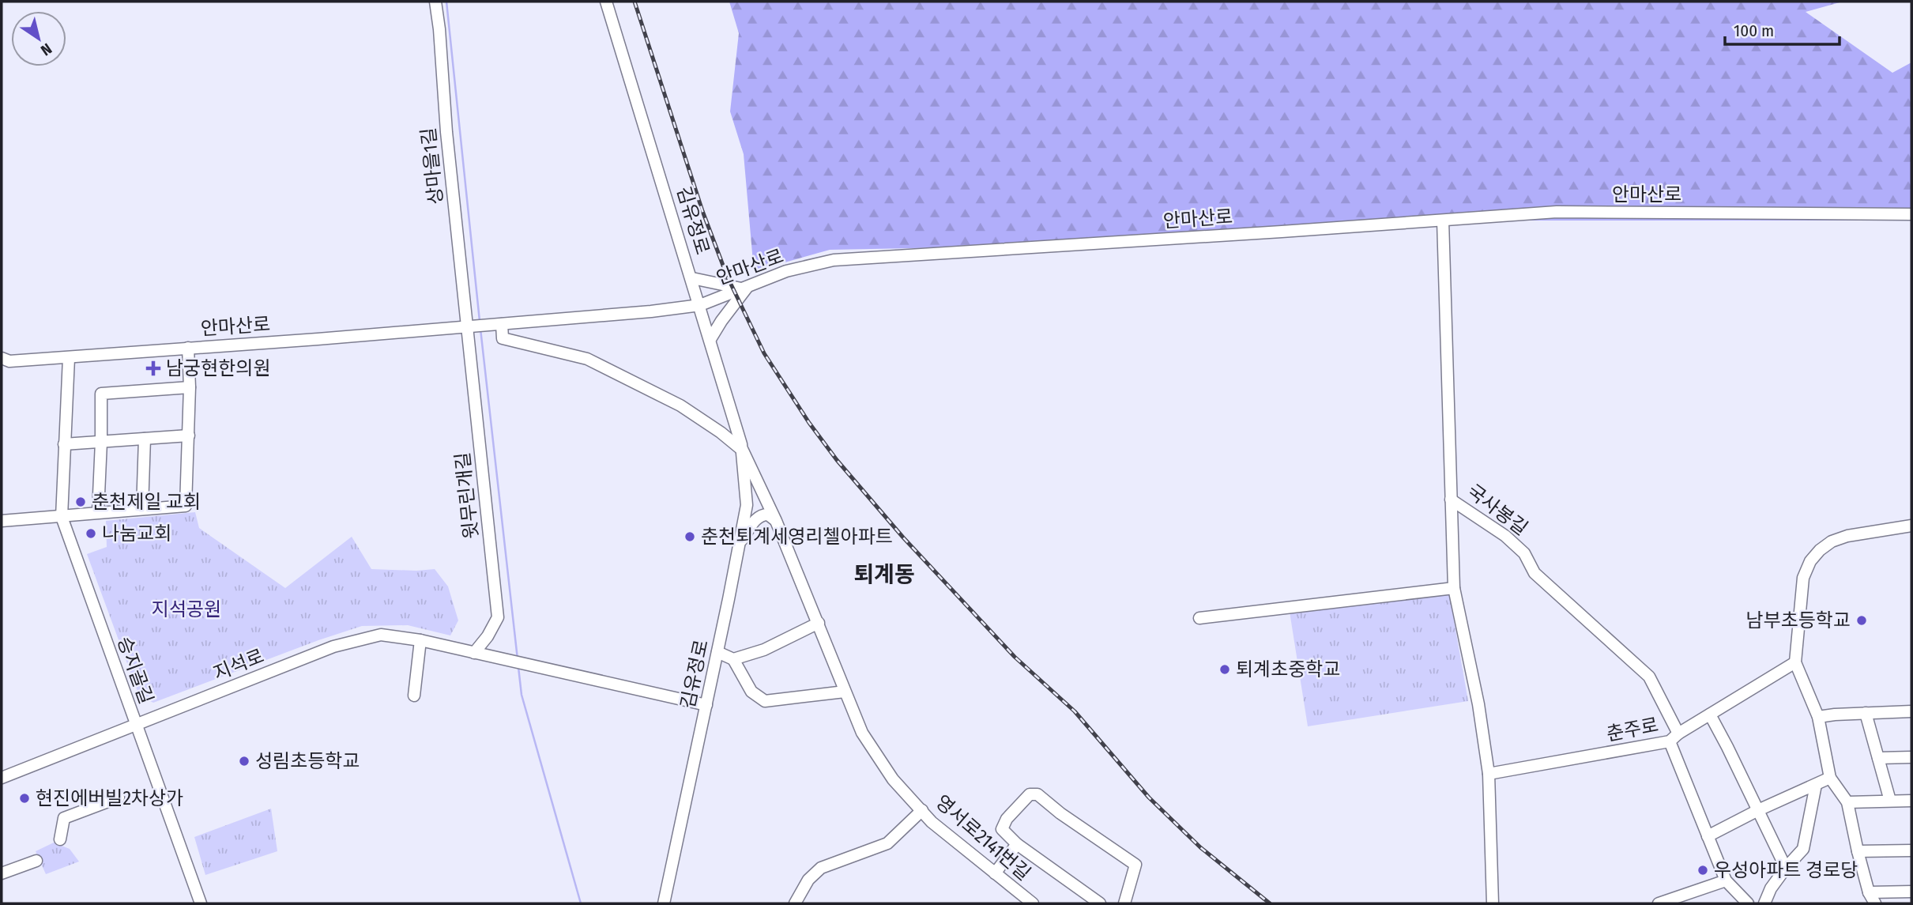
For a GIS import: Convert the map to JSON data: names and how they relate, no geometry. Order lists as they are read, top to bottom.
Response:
{
  "streets": {
    "street": [
      "상마을1길",
      "안마산로",
      "김유정로",
      "윗무린개길",
      "국사봉길",
      "지석로",
      "승지골길",
      "춘주로",
      "영서로2141번길"
    ]
  },
  "crossings": [
    ["상마을1길", "안마산로"],
    ["상마을1길", "윗무린개길"],
    ["안마산로", "김유정로"],
    ["안마산로", "윗무린개길"],
    ["안마산로", "국사봉길"],
    ["안마산로", "승지골길"],
    ["김유정로", "지석로"],
    ["김유정로", "영서로2141번길"],
    ["윗무린개길", "지석로"],
    ["국사봉길", "춘주로"],
    ["지석로", "승지골길"]
  ],
  "districts": ["퇴계동"],
  "parks": ["지석공원"],
  "places": {
    "health": ["남궁현한의원"],
    "other": [
      "춘천제일 교회",
      "나눔교회",
      "춘천퇴계세영리첼아파트",
      "남부초등학교",
      "퇴계초중학교",
      "성림초등학교",
      "현진에버빌2차상가",
      "우성아파트 경로당"
    ]
  },
  "scale_bar": "100 m",
  "north": "bottom right"
}
